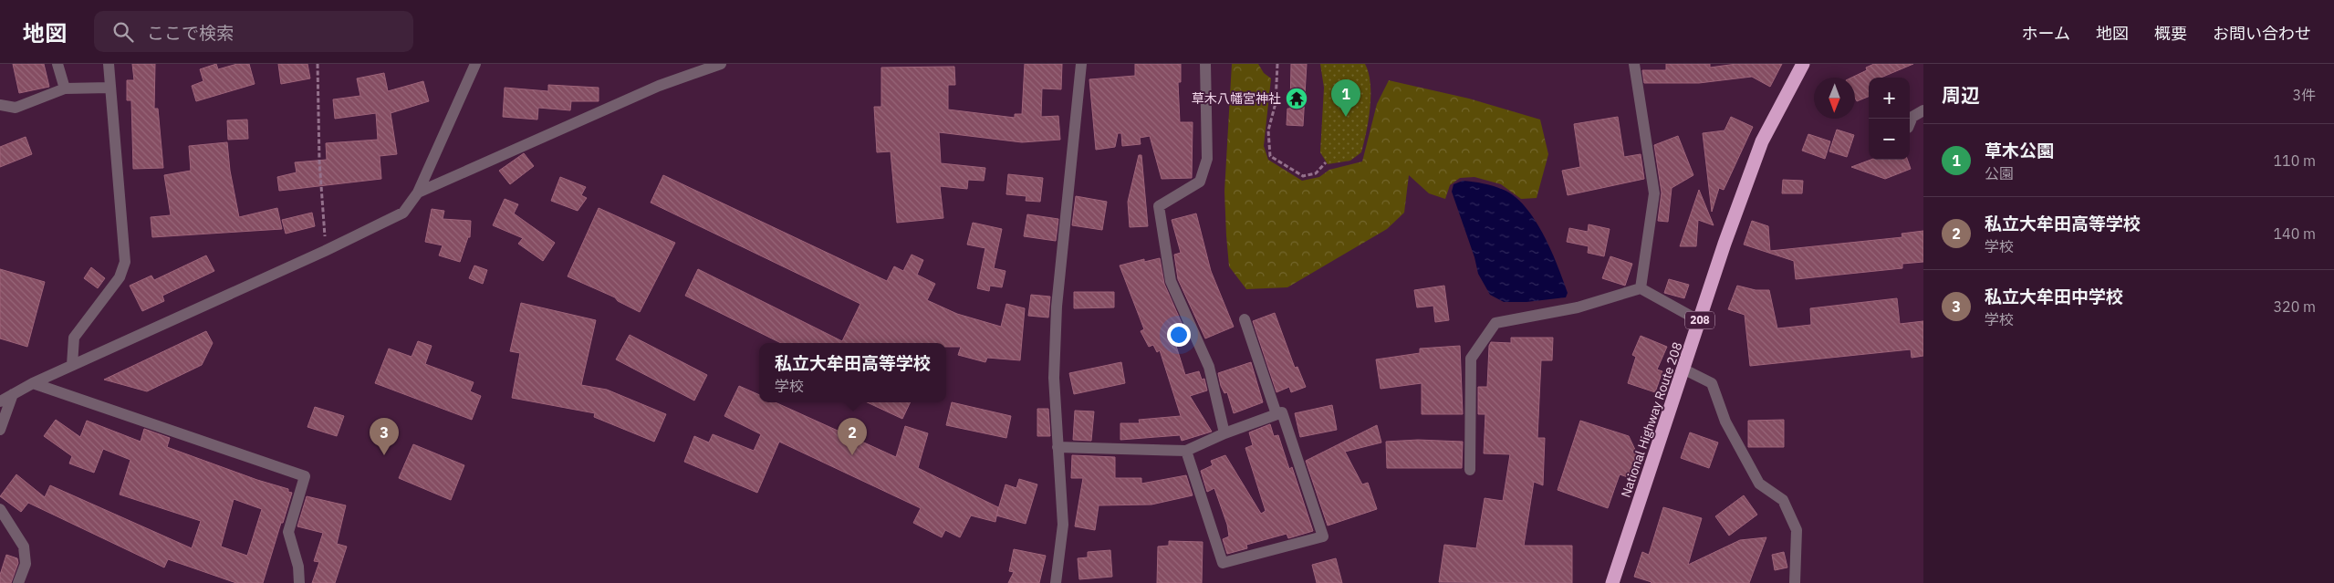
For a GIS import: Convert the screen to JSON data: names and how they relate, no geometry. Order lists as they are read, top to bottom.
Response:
{
  "streets": {
    "highway": ["208", "National Highway Route 208"]
  },
  "places": {
    "temple": ["草木八幡宮神社"]
  },
  "north": "bottom",
  "page": {
    "header": "地図",
    "search": "ここで検索",
    "nav": [
      "ホーム",
      "地図",
      "概要",
      "お問い合わせ"
    ],
    "heading": ["周辺", "3件"],
    "map_buttons": ["+", "−"],
    "pins": ["1", "2", "3"],
    "list": [
      {
        "mark": "1",
        "name": "草木公園",
        "note": "公園",
        "value": "110 m"
      },
      {
        "mark": "2",
        "name": "私立大牟田高等学校",
        "note": "学校",
        "value": "140 m"
      },
      {
        "mark": "3",
        "name": "私立大牟田中学校",
        "note": "学校",
        "value": "320 m"
      }
    ],
    "popup": ["私立大牟田高等学校", "学校"]
  }
}
